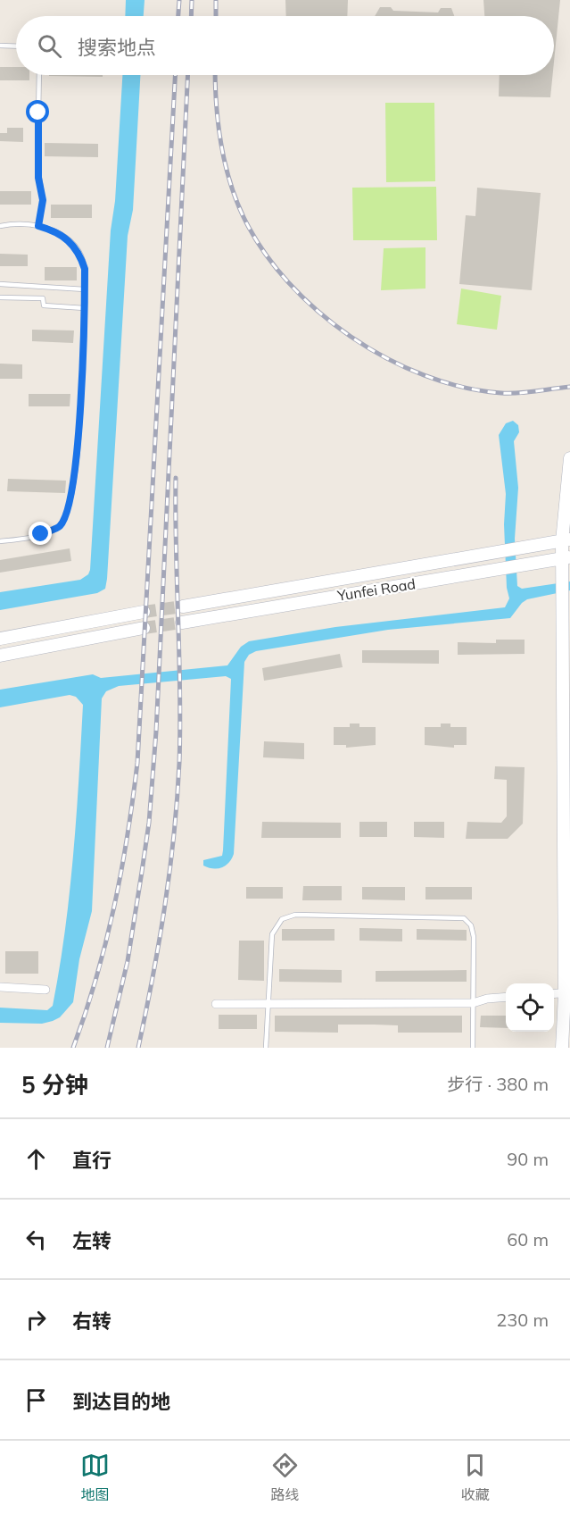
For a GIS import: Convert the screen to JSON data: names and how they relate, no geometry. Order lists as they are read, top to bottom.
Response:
{
  "streets": {
    "main road": ["Yunfei Road"]
  },
  "page": {
    "search": "搜索地点",
    "heading": ["5 分钟", "步行 · 380 m"],
    "list": [
      ["直行", "90 m"],
      ["左转", "60 m"],
      ["右转", "230 m"],
      "到达目的地"
    ],
    "nav": ["地图", "路线", "收藏"]
  }
}
